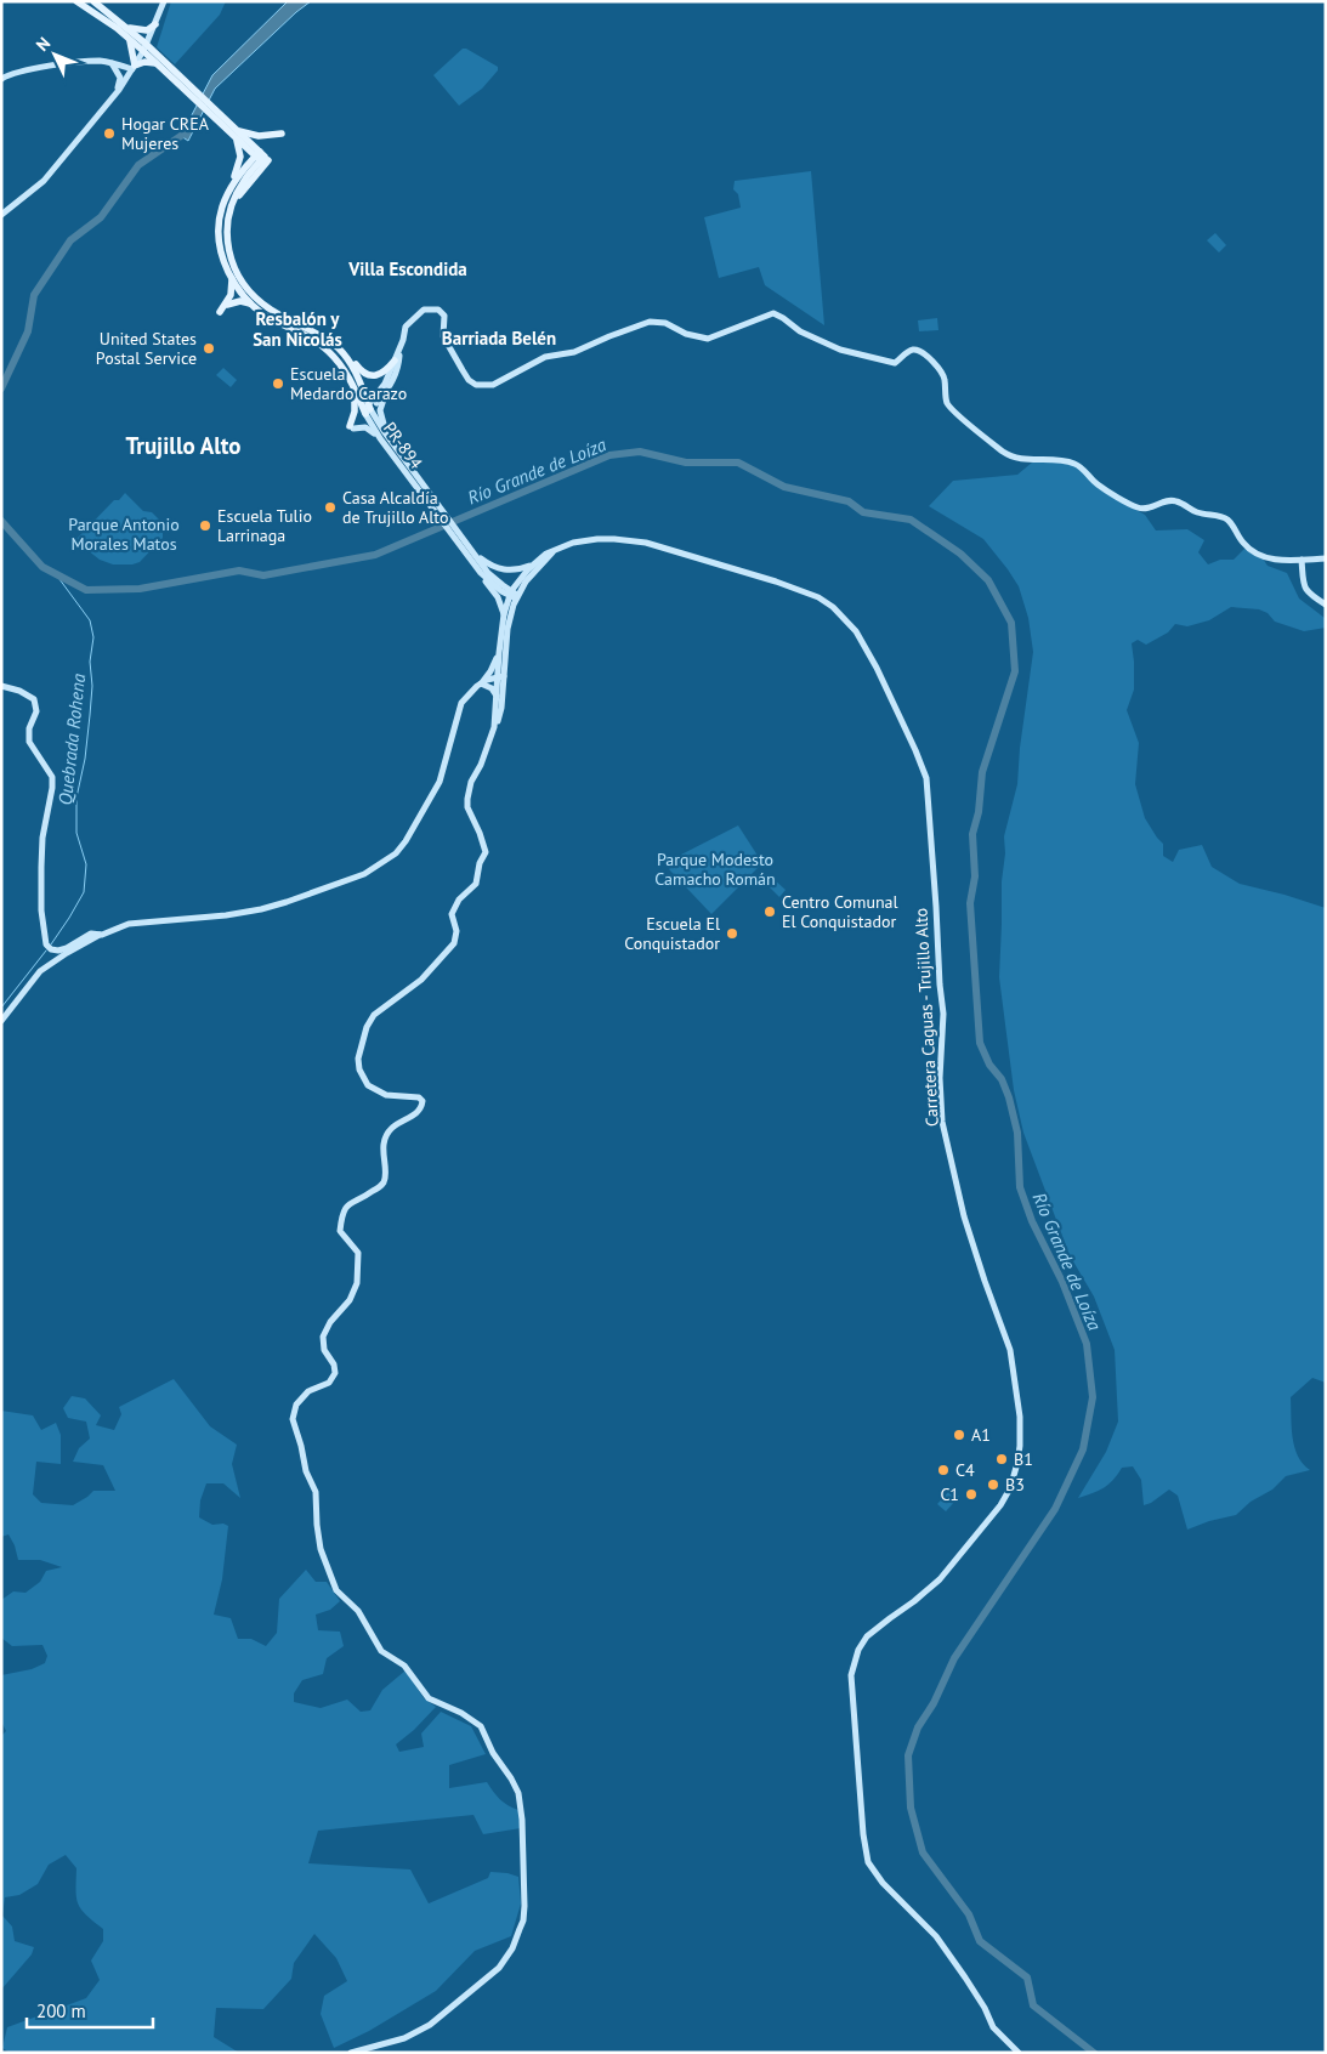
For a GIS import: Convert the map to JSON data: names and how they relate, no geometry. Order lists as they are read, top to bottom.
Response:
{
  "streets": {
    "street": ["PR-894", "Carretera Caguas - Trujillo Alto"]
  },
  "crossings": [
    ["PR-894", "Carretera Caguas - Trujillo Alto"]
  ],
  "districts": [
    "Villa Escondida",
    "Resbalón y San Nicolás",
    "Barriada Belén",
    "Trujillo Alto"
  ],
  "water": ["Río Grande de Loíza", "Quebrada Rohena"],
  "parks": ["Parque Antonio Morales Matos", "Parque Modesto Camacho Román"],
  "places": [
    "Hogar CREA Mujeres",
    "United States Postal Service",
    "Escuela Medardo Carazo",
    "Casa Alcaldía de Trujillo Alto",
    "Escuela Tulio Larrinaga",
    "Centro Comunal El Conquistador",
    "Escuela El Conquistador",
    "A1",
    "B1",
    "C4",
    "B3",
    "C1"
  ],
  "scale_bar": "200 m",
  "north": "top left"
}
